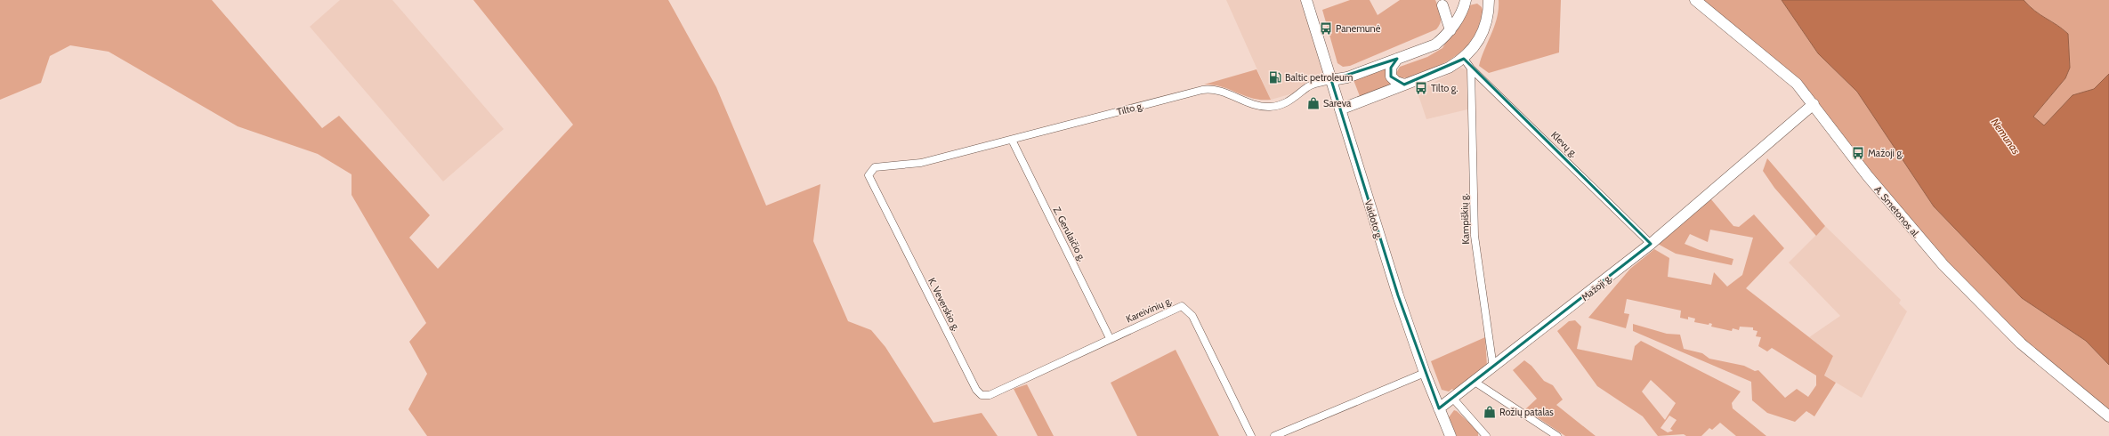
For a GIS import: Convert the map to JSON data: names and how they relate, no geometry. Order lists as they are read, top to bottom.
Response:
{
  "streets": {
    "street": [
      "Tilto g.",
      "Klevų g.",
      "A. Smetonos al.",
      "Kampiškių g.",
      "Vaidoto g.",
      "Z. Gerulaičio g.",
      "Mažoji g.",
      "K. Veverskio g.",
      "Kareivinių g."
    ]
  },
  "crossings": [
    ["Tilto g.", "Vaidoto g."],
    ["Tilto g.", "Z. Gerulaičio g."],
    ["Tilto g.", "K. Veverskio g."],
    ["Klevų g.", "Kampiškių g."],
    ["Klevų g.", "Mažoji g."],
    ["A. Smetonos al.", "Mažoji g."],
    ["Kampiškių g.", "Mažoji g."],
    ["Vaidoto g.", "Mažoji g."],
    ["Z. Gerulaičio g.", "Kareivinių g."],
    ["K. Veverskio g.", "Kareivinių g."]
  ],
  "water": ["Nemunas"],
  "places": {
    "bus stop": ["Panemunė", "Tilto g.", "Mažoji g."],
    "fuel station": ["Baltic petroleum"],
    "shop": ["Sareva", "Rožių patalas"]
  }
}
